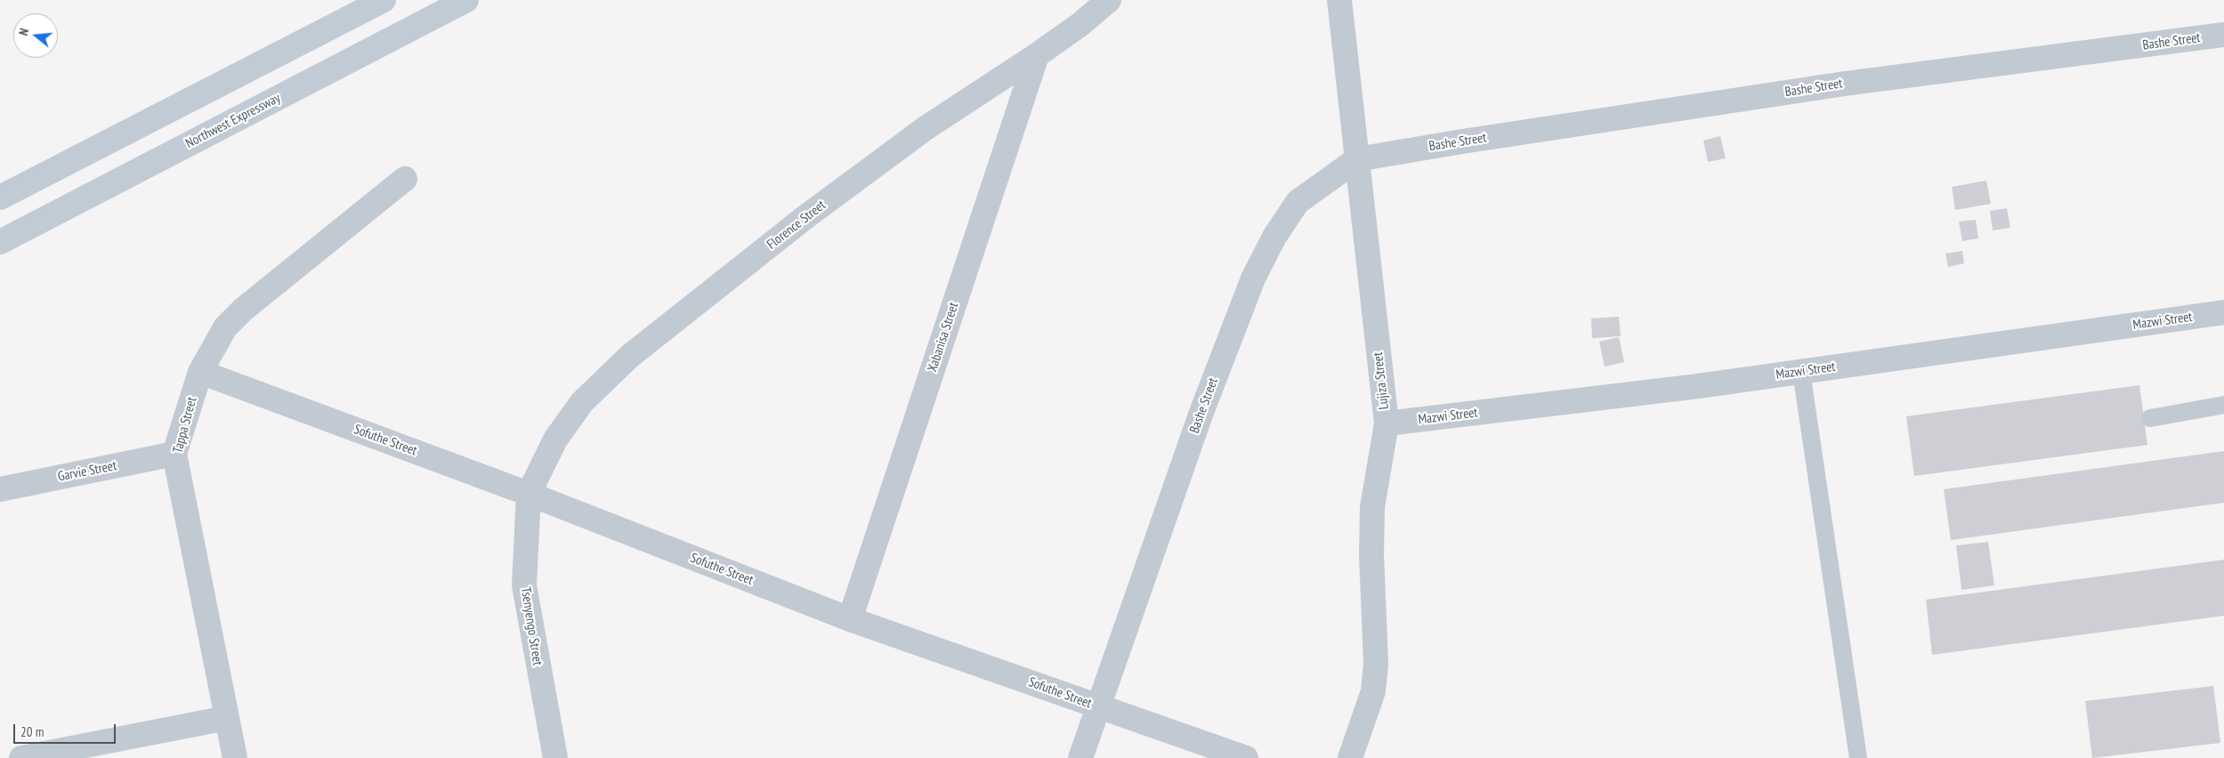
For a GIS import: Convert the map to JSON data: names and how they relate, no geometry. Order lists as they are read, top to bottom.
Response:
{
  "streets": {
    "main road": ["Northwest Expressway"],
    "street": [
      "Bashe Street",
      "Florence Street",
      "Mazwi Street",
      "Xabanisa Street",
      "Lujiza Street",
      "Tappa Street",
      "Sofuthe Street",
      "Garvie Street",
      "Tsenyengo Street"
    ]
  },
  "crossings": [
    ["Bashe Street", "Lujiza Street"],
    ["Bashe Street", "Sofuthe Street"],
    ["Florence Street", "Xabanisa Street"],
    ["Florence Street", "Sofuthe Street"],
    ["Florence Street", "Tsenyengo Street"],
    ["Mazwi Street", "Lujiza Street"],
    ["Xabanisa Street", "Sofuthe Street"],
    ["Tappa Street", "Sofuthe Street"],
    ["Tappa Street", "Garvie Street"],
    ["Sofuthe Street", "Tsenyengo Street"]
  ],
  "scale_bar": "20 m",
  "north": "left"
}
